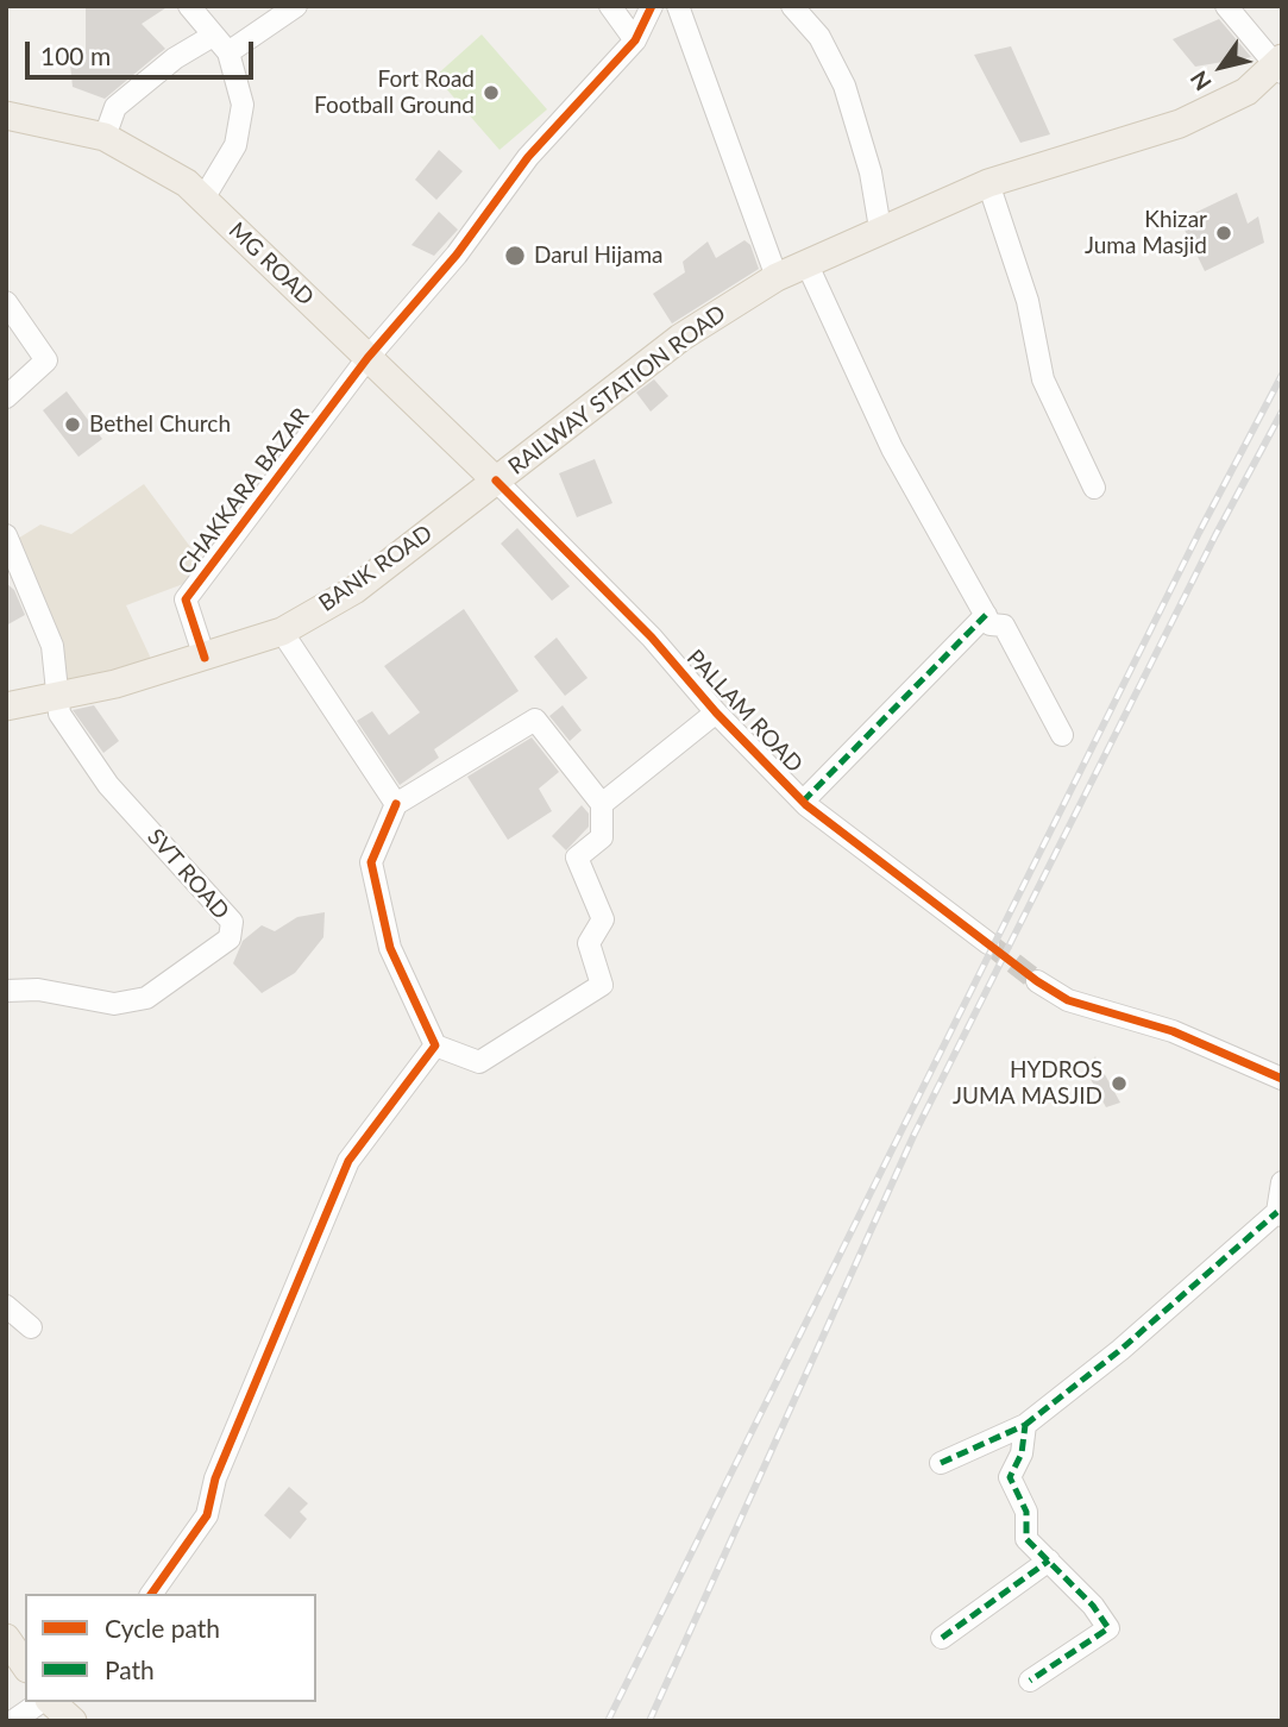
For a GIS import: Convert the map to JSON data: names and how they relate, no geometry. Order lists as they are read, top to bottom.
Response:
{
  "streets": {
    "main road": ["MG ROAD", "RAILWAY STATION ROAD", "BANK ROAD"],
    "street": ["CHAKKARA BAZAR", "PALLAM ROAD", "SVT ROAD"]
  },
  "crossings": [
    ["MG ROAD", "RAILWAY STATION ROAD"],
    ["MG ROAD", "CHAKKARA BAZAR"],
    ["MG ROAD", "BANK ROAD"],
    ["MG ROAD", "PALLAM ROAD"],
    ["RAILWAY STATION ROAD", "BANK ROAD"],
    ["RAILWAY STATION ROAD", "PALLAM ROAD"],
    ["CHAKKARA BAZAR", "BANK ROAD"],
    ["BANK ROAD", "PALLAM ROAD"],
    ["BANK ROAD", "SVT ROAD"]
  ],
  "places": [
    "Fort Road Football Ground",
    "Khizar Juma Masjid",
    "Darul Hijama",
    "Bethel Church",
    "HYDROS JUMA MASJID"
  ],
  "legend": ["Cycle path", "Path"],
  "scale_bar": "100 m",
  "north": "bottom left"
}
